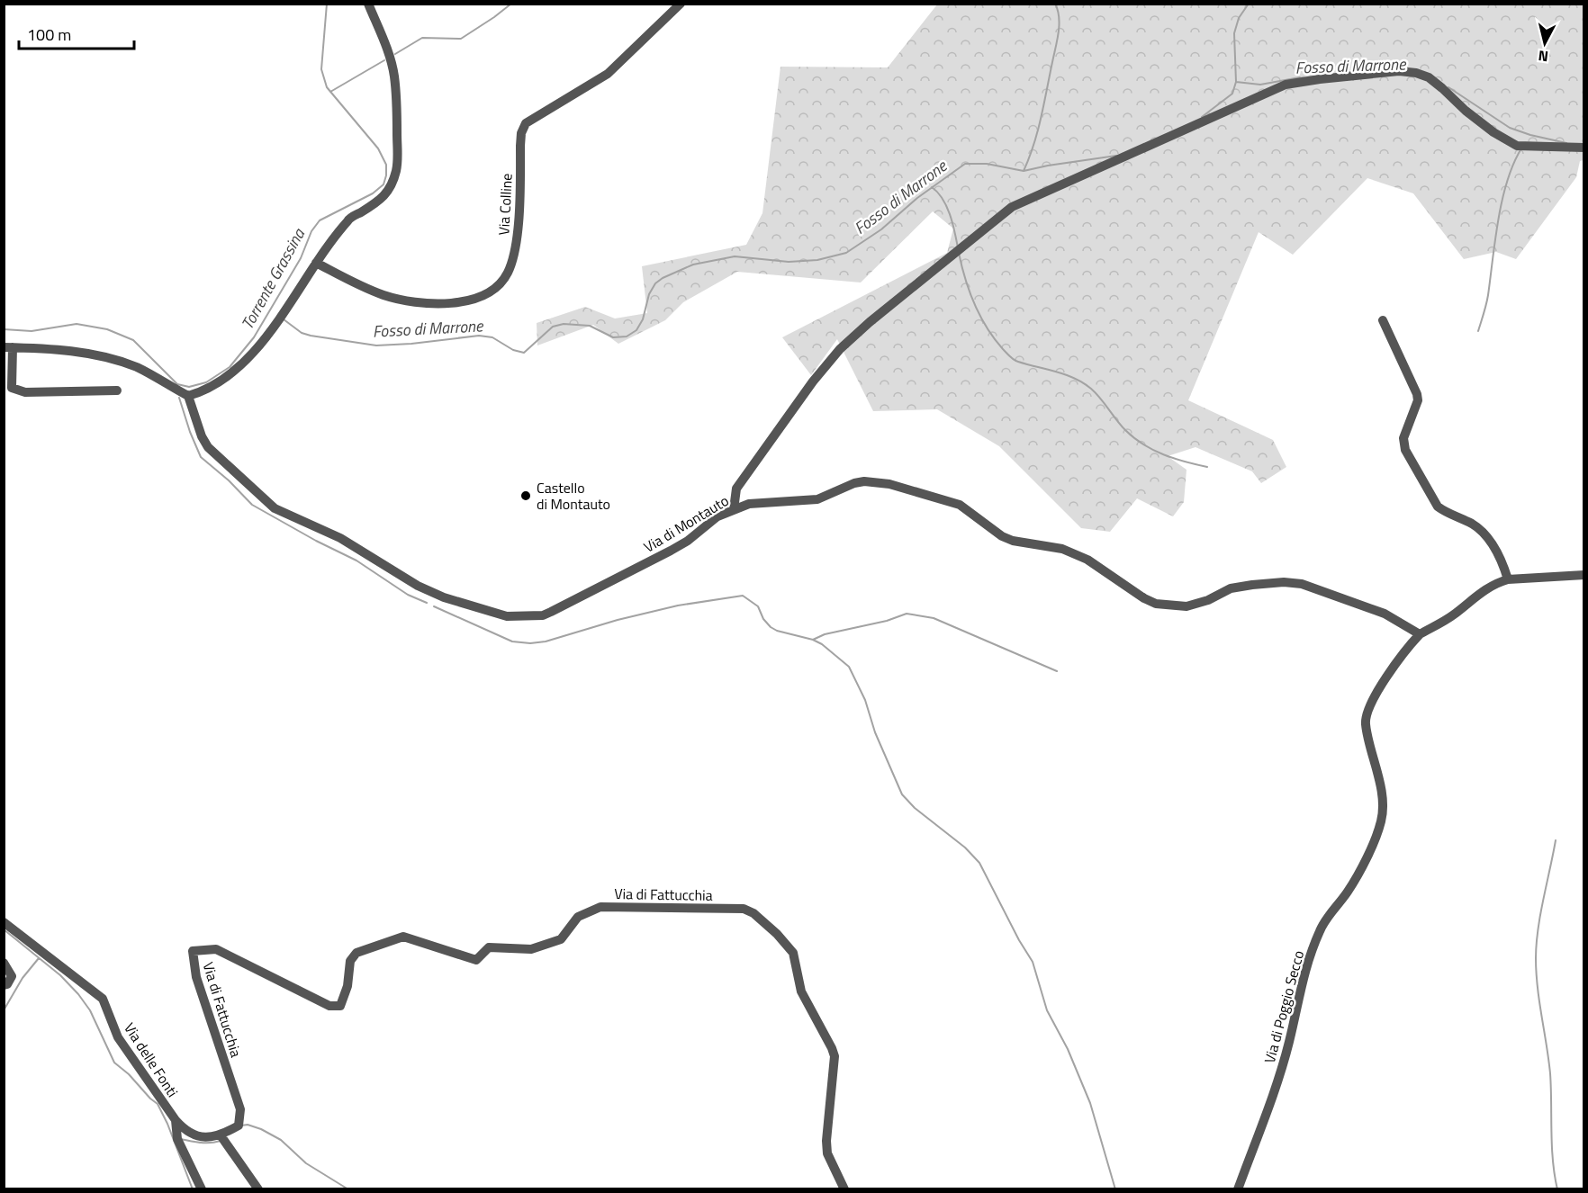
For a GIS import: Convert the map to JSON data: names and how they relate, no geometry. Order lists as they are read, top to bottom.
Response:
{
  "streets": {
    "street": [
      "Via Colline",
      "Via di Montauto",
      "Via di Fattucchia",
      "Via di Poggio Secco",
      "Via delle Fonti"
    ]
  },
  "crossings": [
    ["Via di Montauto", "Via di Poggio Secco"]
  ],
  "water": ["Fosso di Marrone", "Torrente Grassina"],
  "places": ["Castello di Montauto"],
  "scale_bar": "100 m",
  "north": "bottom"
}
